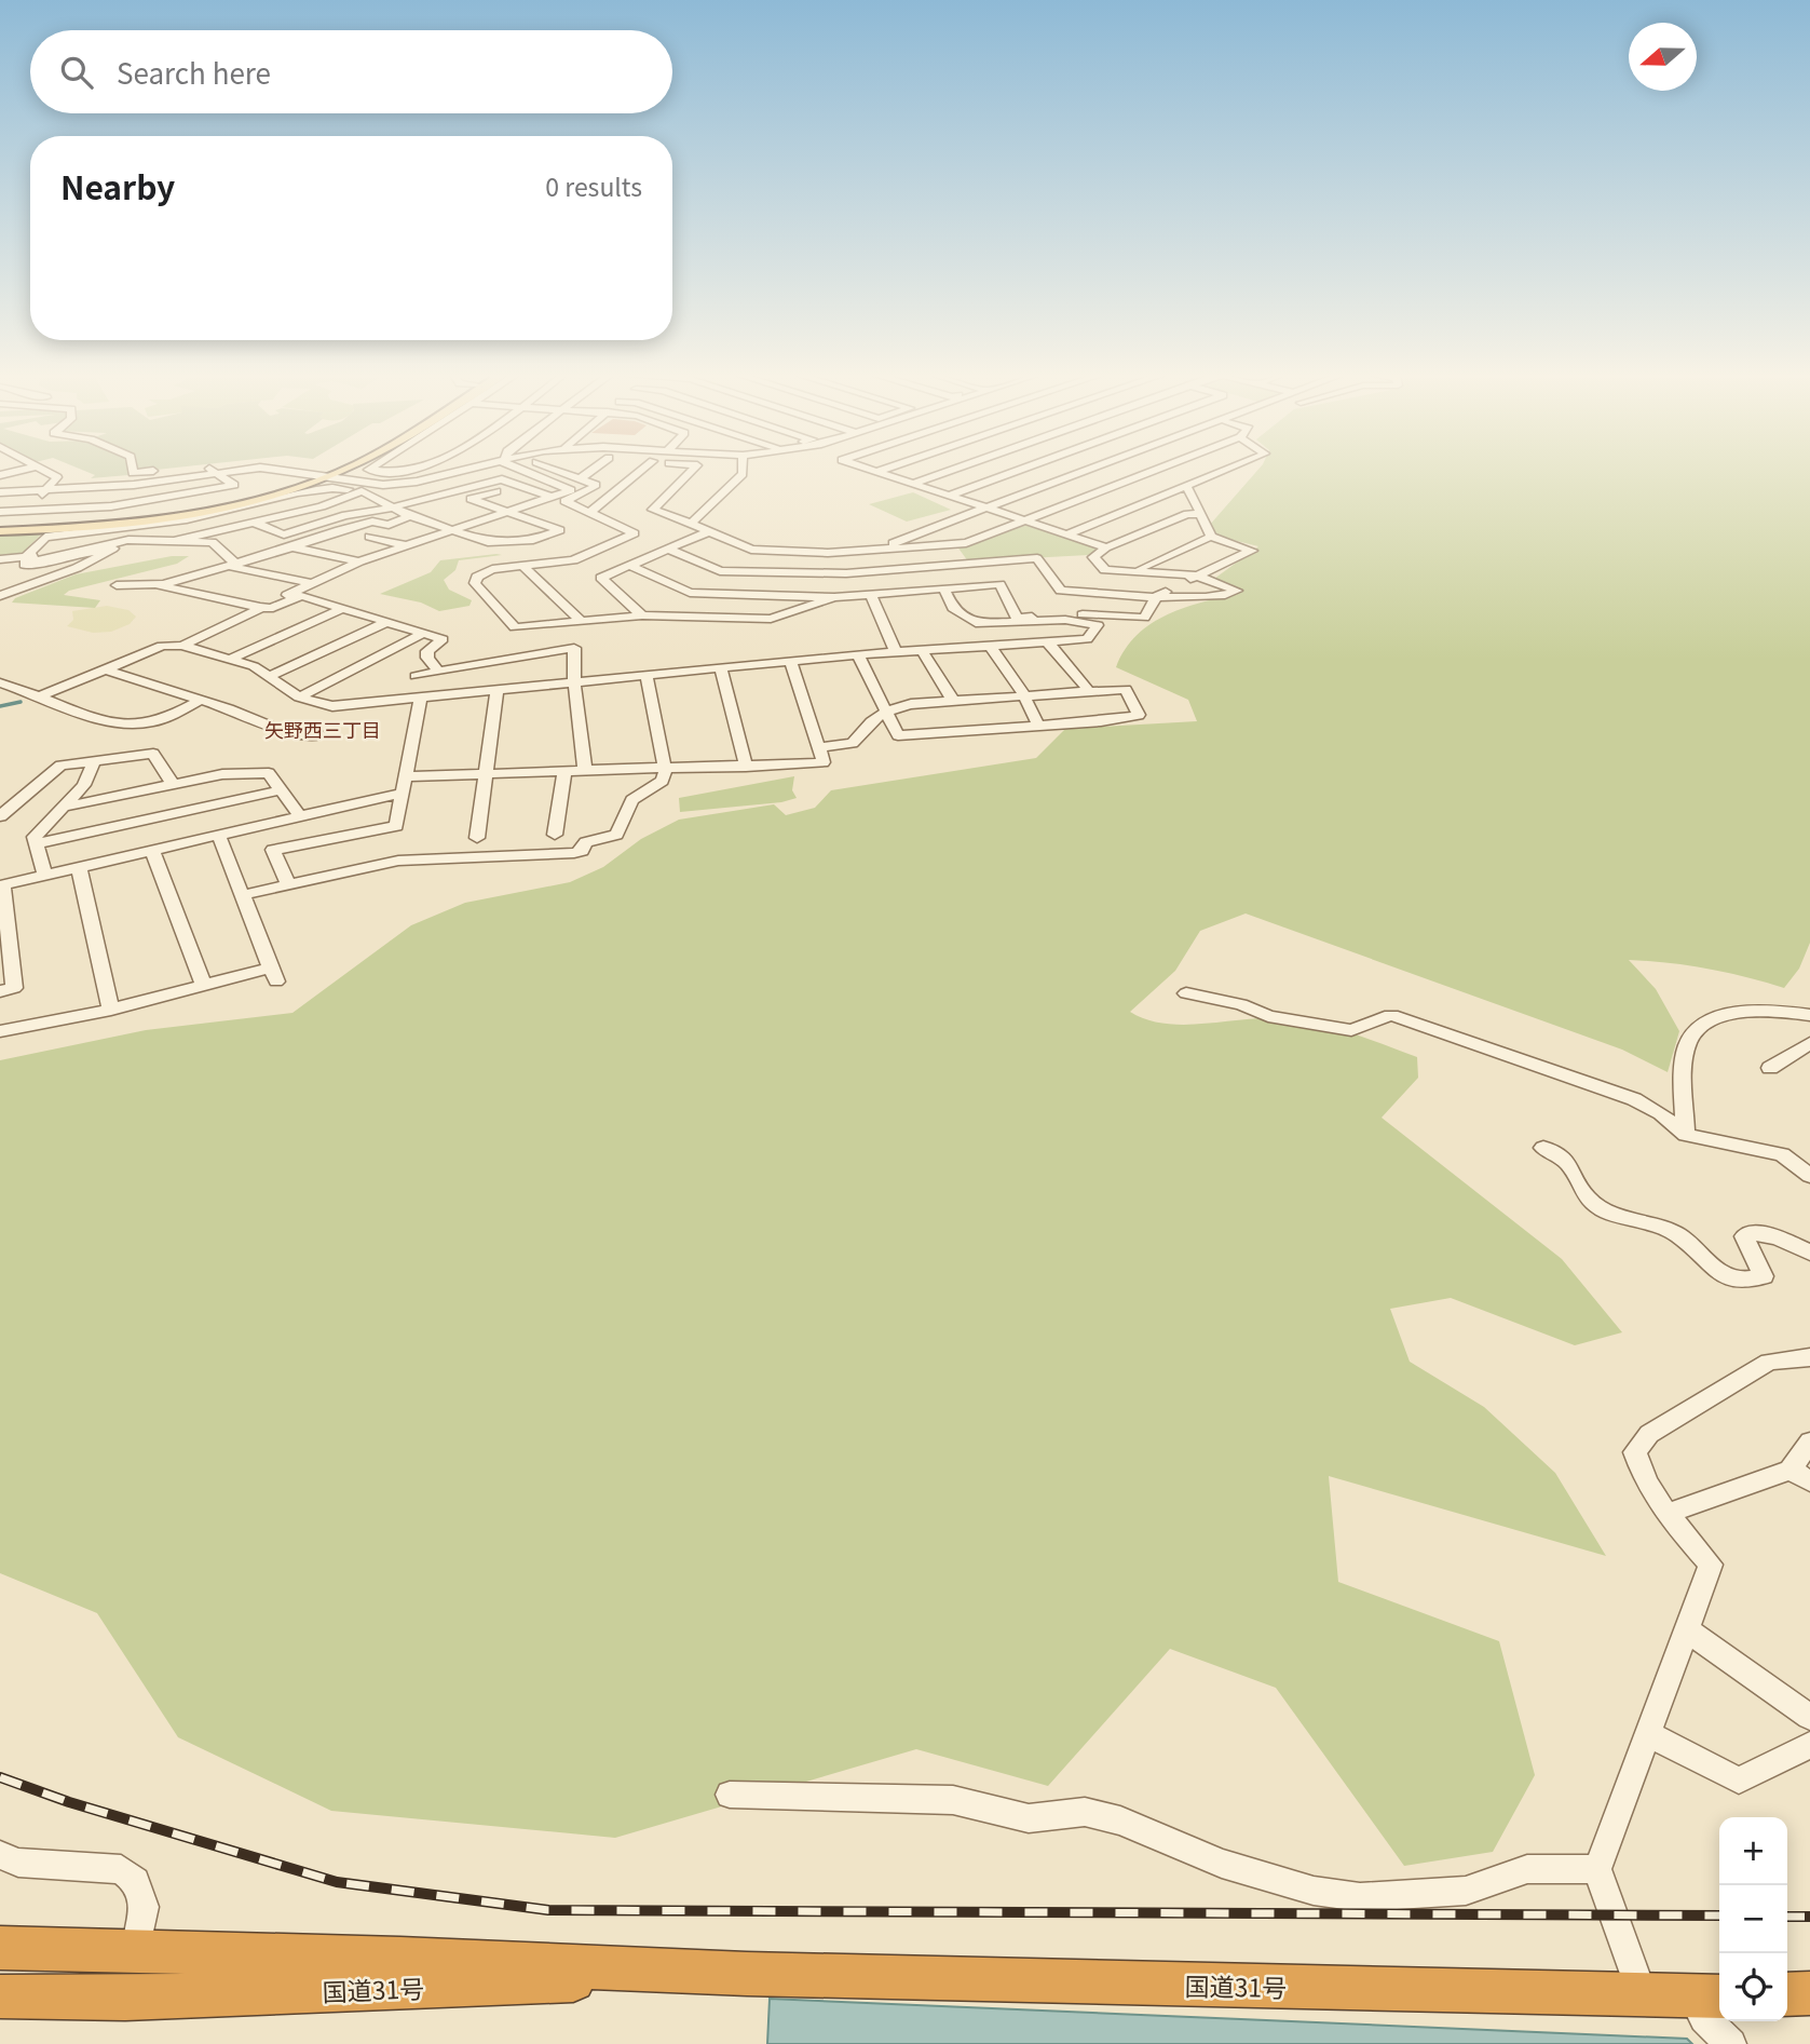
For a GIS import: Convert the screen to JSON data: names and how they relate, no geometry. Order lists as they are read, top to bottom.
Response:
{
  "streets": {
    "highway": ["国道31号"]
  },
  "districts": ["矢野西三丁目"],
  "north": "left",
  "page": {
    "search": "Search here",
    "heading": ["Nearby", "0 results"],
    "map_buttons": ["+", "−"]
  }
}
